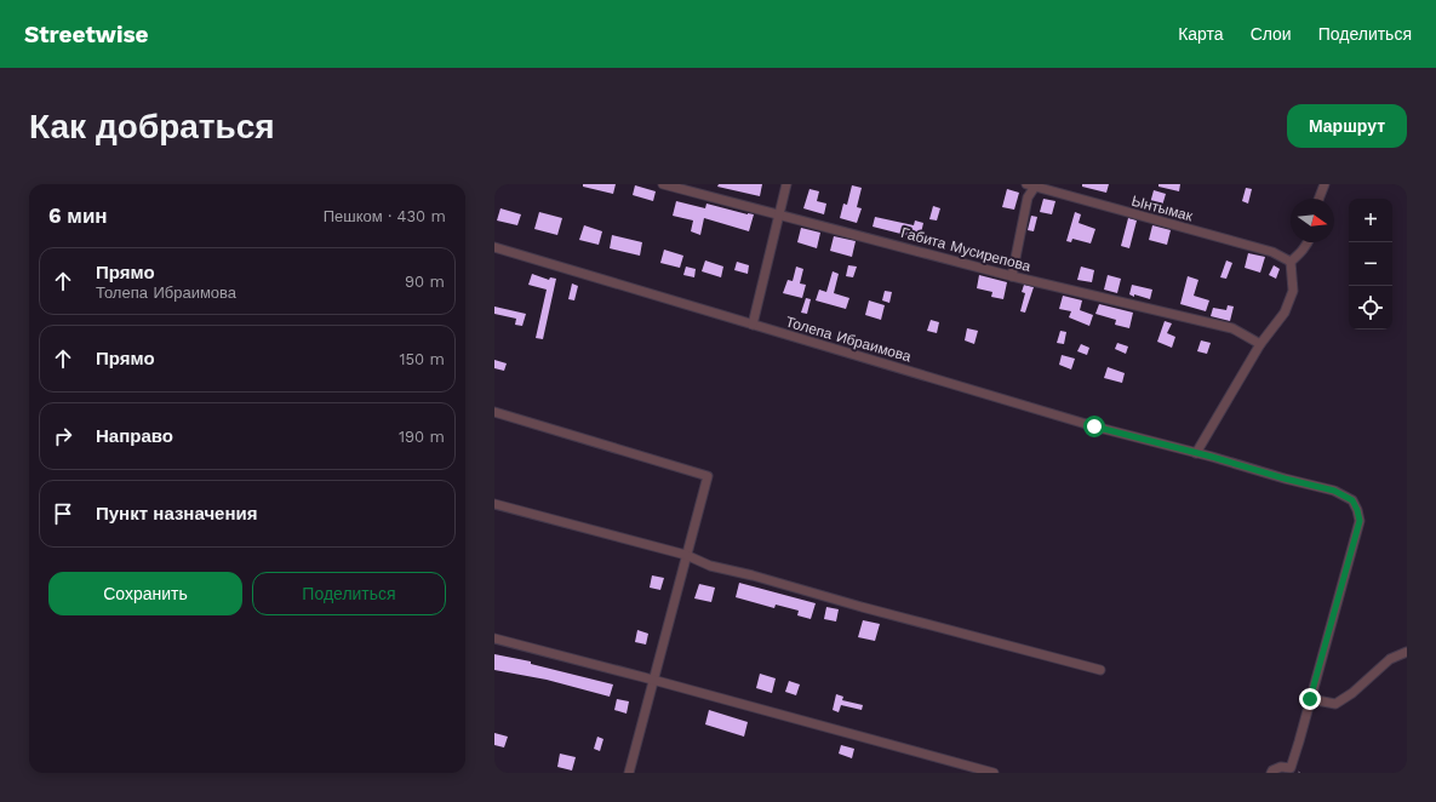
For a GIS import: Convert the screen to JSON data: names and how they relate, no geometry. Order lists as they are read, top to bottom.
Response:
{
  "streets": {
    "street": ["Ынтымак", "Габита Мусирепова", "Толепа Ибраимова"]
  },
  "north": "right",
  "page": {
    "header": "Streetwise",
    "nav": ["Карта", "Слои", "Поделиться"],
    "buttons": [
      "Маршрут",
      ["Сохранить", "Поделиться"]
    ],
    "title": "Как добраться",
    "heading": ["6 мин", "Пешком · 430 m"],
    "map_buttons": ["+", "−"],
    "list": [
      ["Прямо", "Толепа Ибраимова", "90 m"],
      ["Прямо", "150 m"],
      ["Направо", "190 m"],
      "Пункт назначения"
    ]
  }
}
